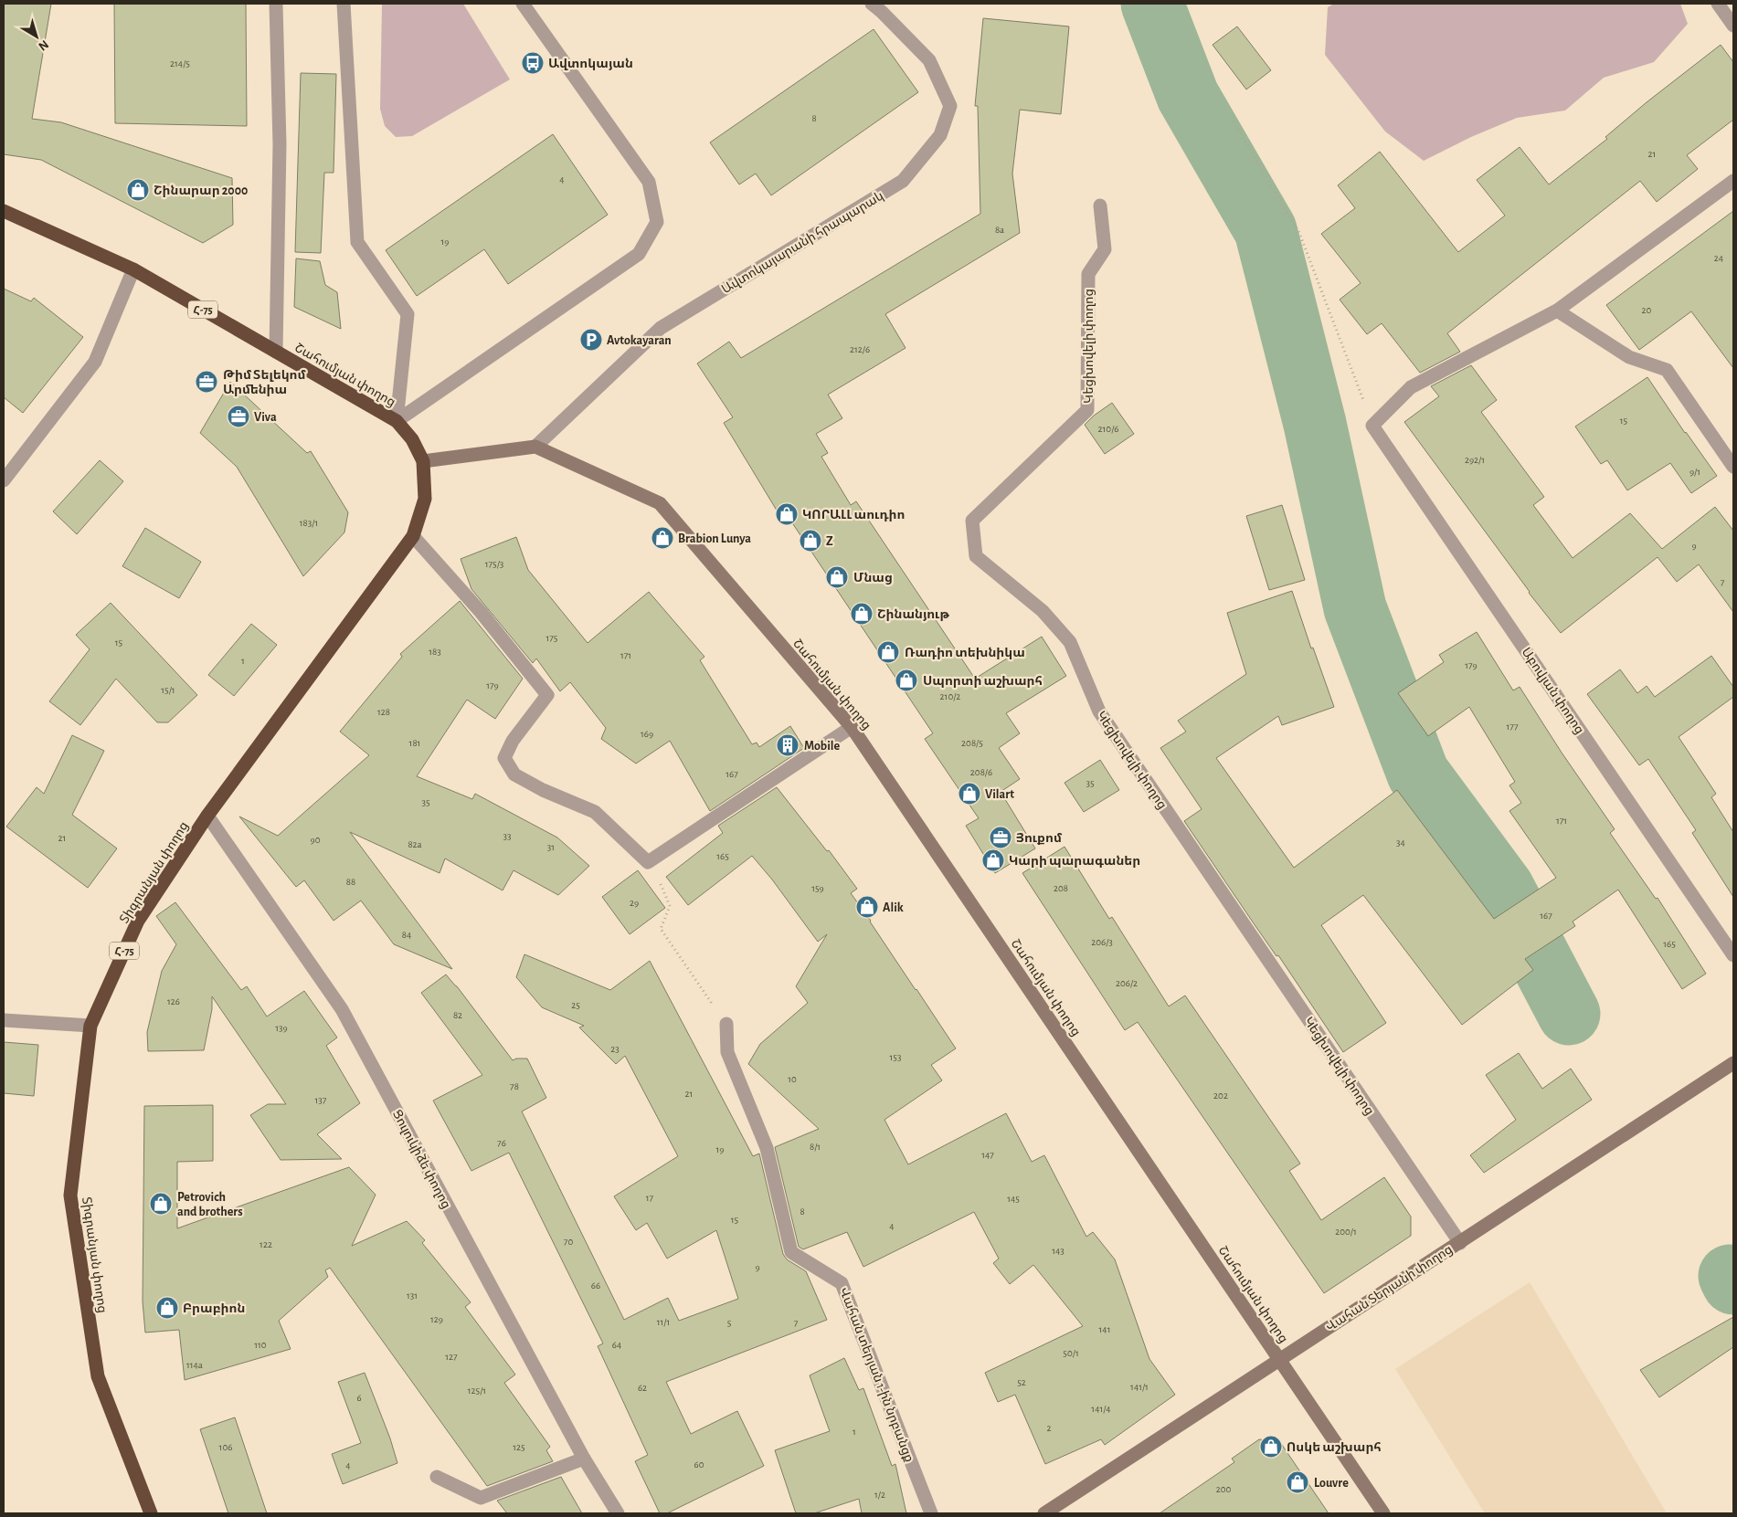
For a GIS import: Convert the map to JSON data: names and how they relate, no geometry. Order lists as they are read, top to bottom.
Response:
{
  "streets": {
    "highway": ["Հ-75", "Շահումյան փողոց", "Տիգրանյան փողոց"],
    "street": [
      "Ավտոկայարանի հրապարակ",
      "Կեցխովելի փողոց",
      "Աբովյան փողոց",
      "Ցուլուկիձե փողոց",
      "Վահան Տերյանի փողոց",
      "Վահան տերյան 1-ին նրբանցք"
    ]
  },
  "crossings": [
    ["Ավտոկայարանի հրապարակ", "Շահումյան փողոց"],
    ["Կեցխովելի փողոց", "Վահան Տերյանի փողոց"],
    ["Շահումյան փողոց", "Տիգրանյան փողոց"],
    ["Շահումյան փողոց", "Վահան Տերյանի փողոց"],
    ["Տիգրանյան փողոց", "Ցուլուկիձե փողոց"]
  ],
  "places": {
    "bus stop": ["Ավտոկայան"],
    "shop": [
      "Շինարար 2000",
      "ԿՈՐԱԼԼ աուդիո",
      "Brabion Lunya",
      "Z",
      "Մնաց",
      "Շինանյութ",
      "Ռադիո տեխնիկա",
      "Սպորտի աշխարհ",
      "Vilart",
      "Կարի պարագաներ",
      "Alik",
      "Petrovich and brothers",
      "Բրաբիոն",
      "Ոսկե աշխարհ",
      "Louvre"
    ],
    "parking": ["Avtokayaran"],
    "office": ["Թիմ Տելեկոմ Արմենիա", "Viva", "Յուքոմ"],
    "building": ["Mobile"]
  },
  "house_numbers": [
    "214/5",
    "8",
    "21",
    "4",
    "8а",
    "19",
    "24",
    "20",
    "212/6",
    "15",
    "210/6",
    "292/1",
    "9/1",
    "183/1",
    "9",
    "175/3",
    "7",
    "175",
    "15",
    "183",
    "171",
    "1",
    "179",
    "179",
    "15/1",
    "210/2",
    "128",
    "177",
    "169",
    "181",
    "208/5",
    "208/6",
    "167",
    "35",
    "35",
    "171",
    "33",
    "21",
    "90",
    "34",
    "82а",
    "31",
    "165",
    "88",
    "159",
    "208",
    "29",
    "167",
    "84",
    "206/3",
    "165",
    "206/2",
    "126",
    "25",
    "82",
    "139",
    "23",
    "153",
    "10",
    "78",
    "21",
    "202",
    "137",
    "76",
    "8/1",
    "19",
    "147",
    "17",
    "145",
    "8",
    "15",
    "4",
    "200/1",
    "70",
    "122",
    "143",
    "9",
    "66",
    "131",
    "129",
    "11/1",
    "5",
    "7",
    "141",
    "110",
    "64",
    "50/1",
    "127",
    "114a",
    "52",
    "141/1",
    "62",
    "125/1",
    "6",
    "141/4",
    "2",
    "1",
    "106",
    "125",
    "60",
    "4",
    "200",
    "1/2"
  ],
  "north": "bottom right"
}
